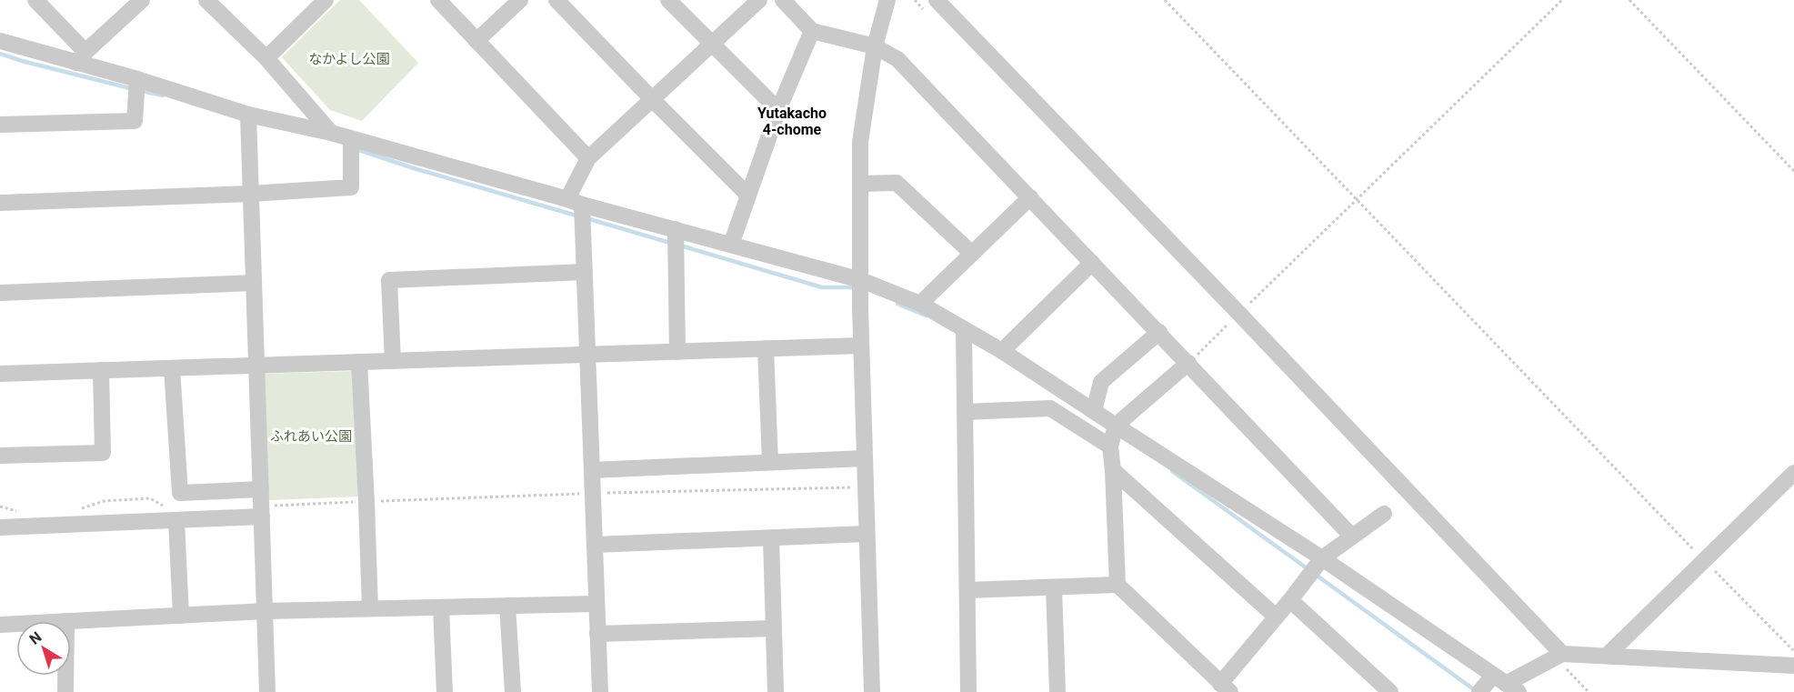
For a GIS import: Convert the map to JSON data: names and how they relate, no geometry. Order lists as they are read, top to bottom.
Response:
{
  "districts": ["Yutakacho 4-chome"],
  "parks": ["なかよし公園", "ふれあい公園"],
  "north": "top left"
}
